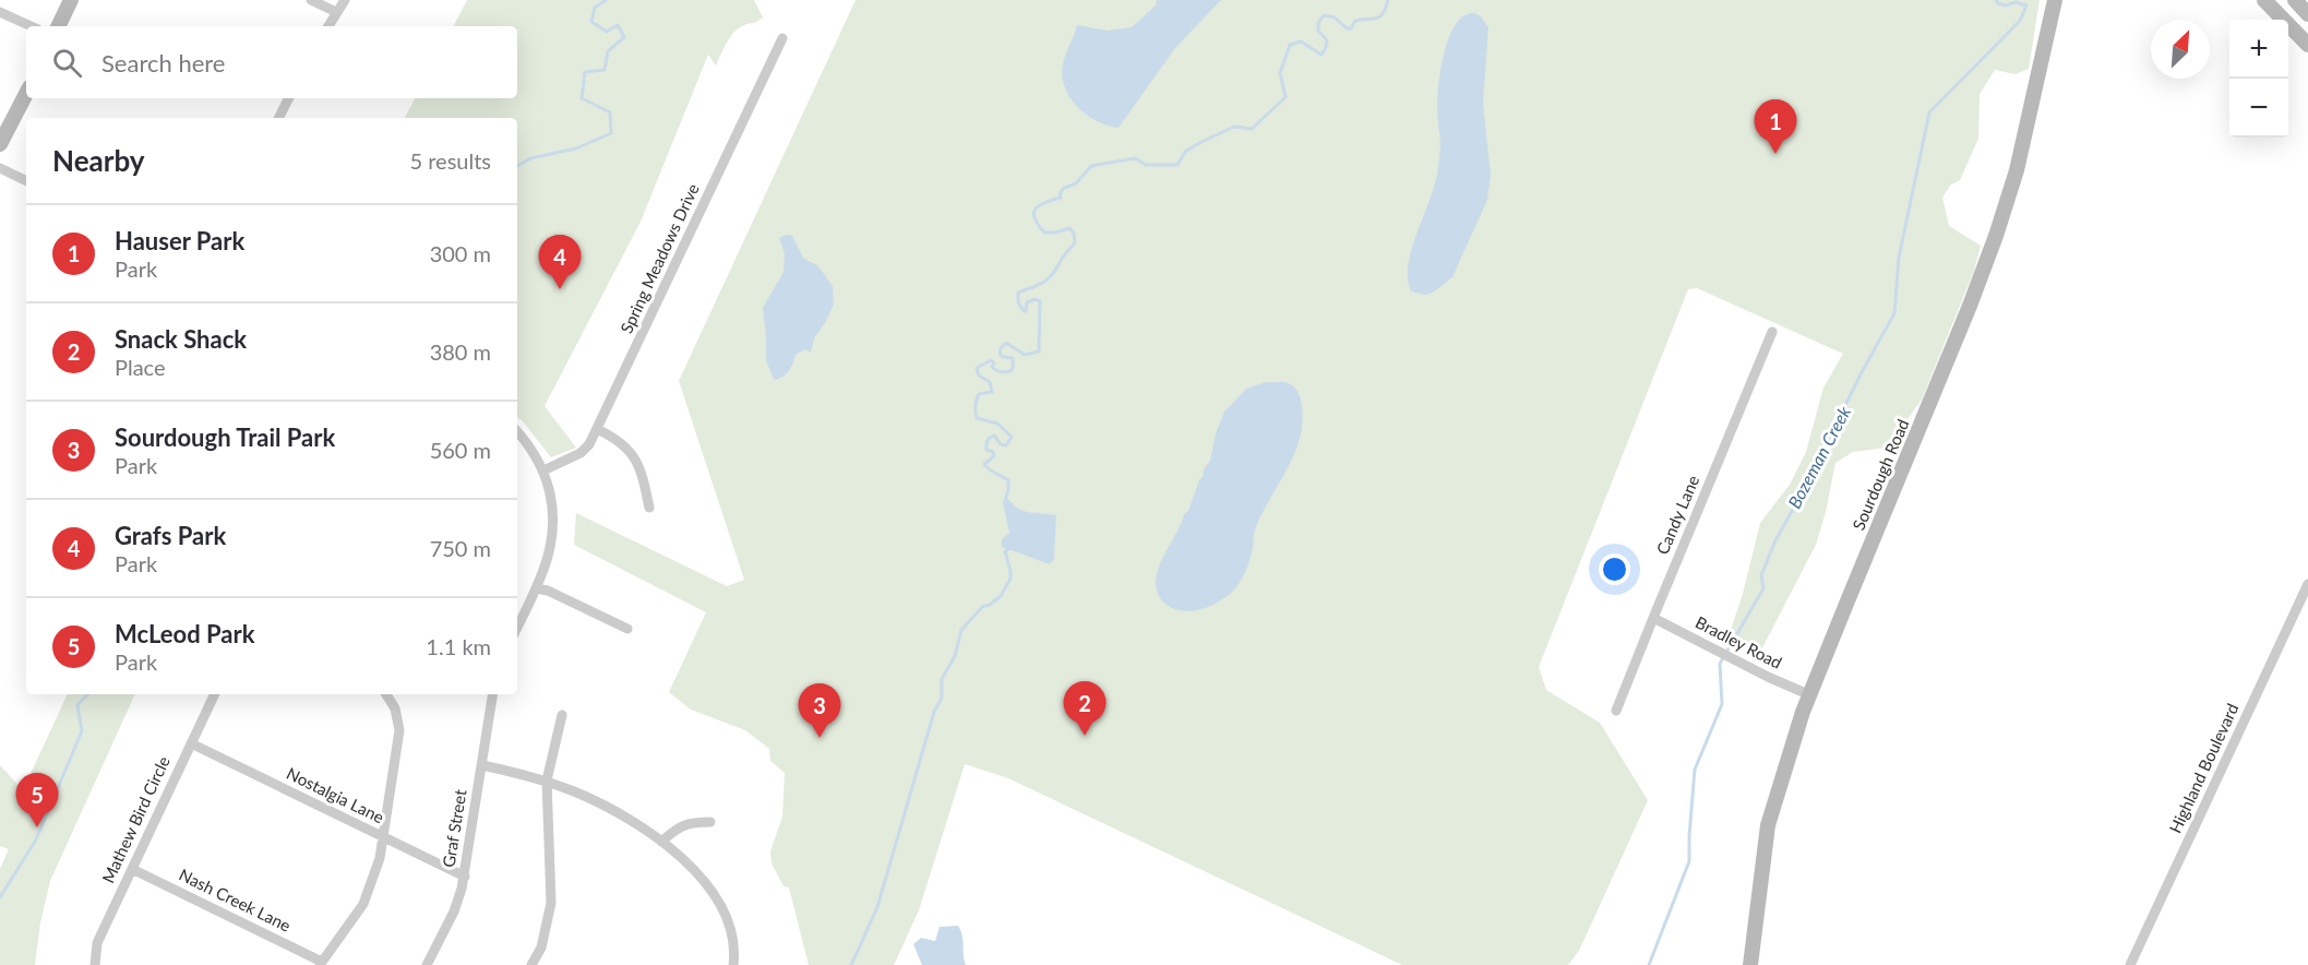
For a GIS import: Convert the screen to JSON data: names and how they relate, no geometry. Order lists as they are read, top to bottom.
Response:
{
  "streets": {
    "street": [
      "Spring Meadows Drive",
      "Sourdough Road",
      "Candy Lane",
      "Bradley Road",
      "Highland Boulevard",
      "Nostalgia Lane",
      "Mathew Bird Circle",
      "Graf Street",
      "Nash Creek Lane"
    ]
  },
  "crossings": [
    ["Sourdough Road", "Bradley Road"],
    ["Candy Lane", "Bradley Road"],
    ["Nostalgia Lane", "Mathew Bird Circle"],
    ["Nostalgia Lane", "Graf Street"],
    ["Mathew Bird Circle", "Nash Creek Lane"]
  ],
  "water": ["Bozeman Creek"],
  "north": "top right",
  "page": {
    "map_buttons": ["+", "−"],
    "search": "Search here",
    "pins": [
      "1",
      "4",
      "2",
      "3",
      "5"
    ],
    "heading": ["Nearby", "5 results"],
    "list": [
      {
        "mark": "1",
        "name": "Hauser Park",
        "note": "Park",
        "value": "300 m"
      },
      {
        "mark": "2",
        "name": "Snack Shack",
        "note": "Place",
        "value": "380 m"
      },
      {
        "mark": "3",
        "name": "Sourdough Trail Park",
        "note": "Park",
        "value": "560 m"
      },
      {
        "mark": "4",
        "name": "Grafs Park",
        "note": "Park",
        "value": "750 m"
      },
      {
        "mark": "5",
        "name": "McLeod Park",
        "note": "Park",
        "value": "1.1 km"
      }
    ]
  }
}
